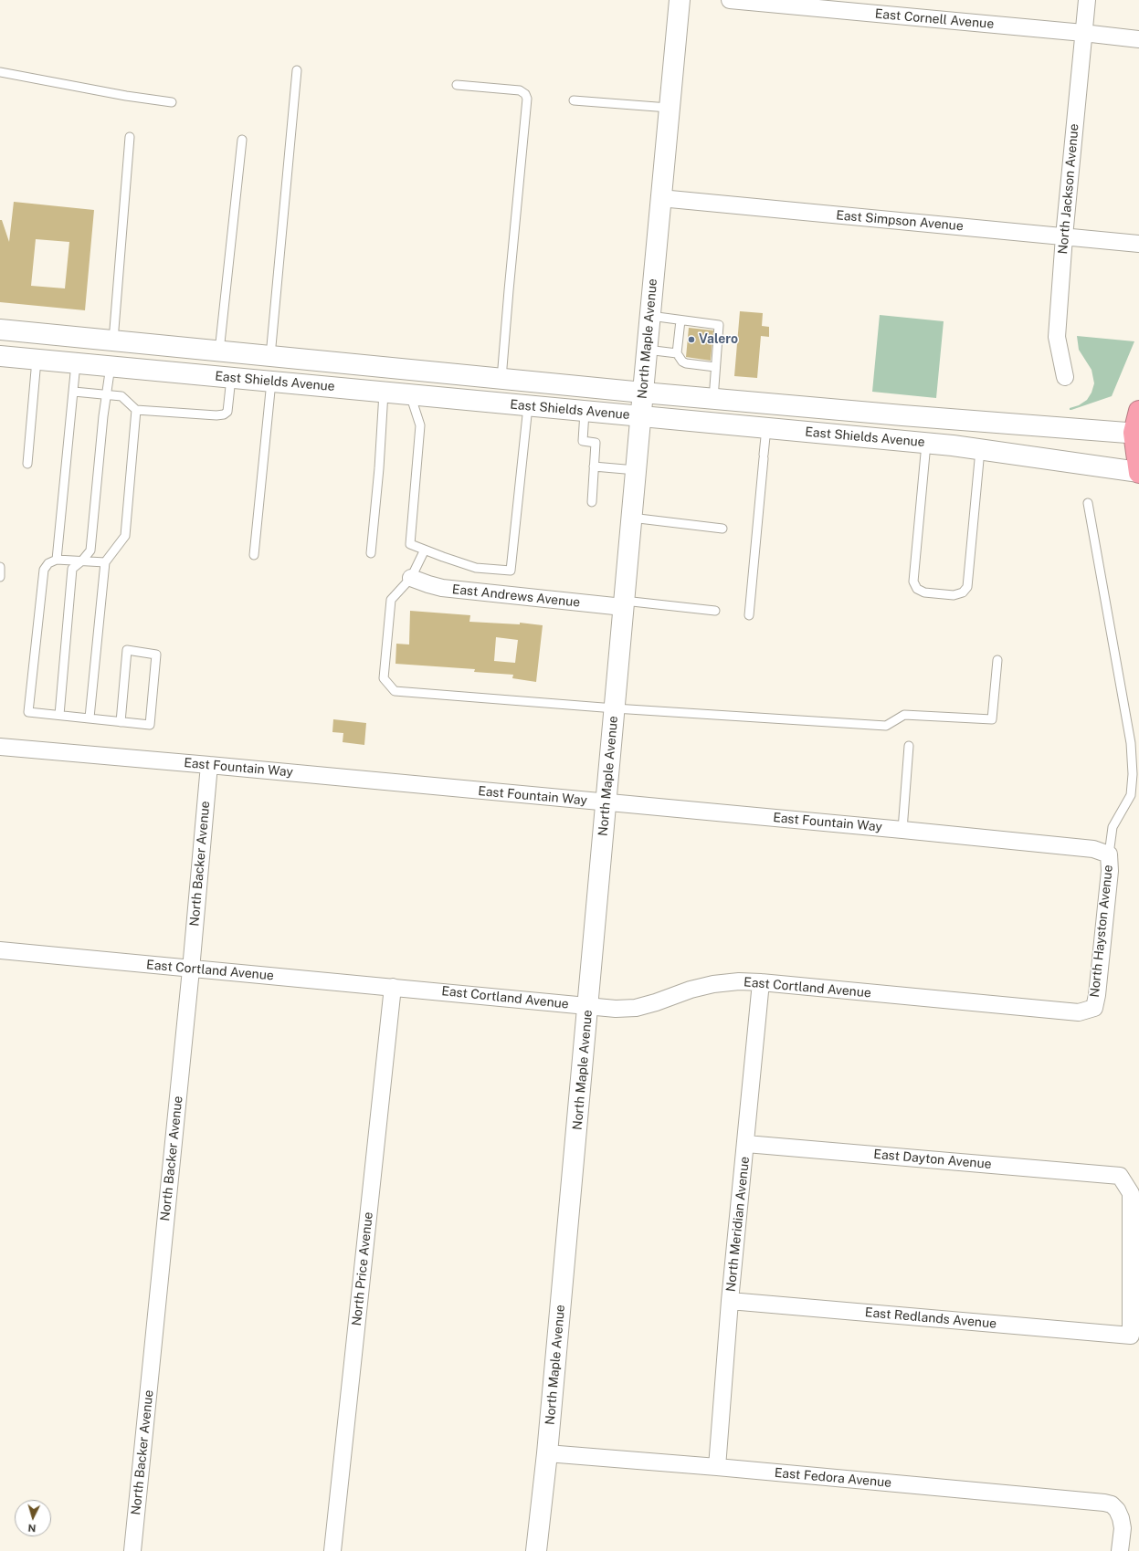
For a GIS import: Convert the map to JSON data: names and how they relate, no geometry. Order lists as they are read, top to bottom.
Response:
{
  "streets": {
    "main road": ["North Maple Avenue", "East Shields Avenue"],
    "street": [
      "East Cornell Avenue",
      "North Jackson Avenue",
      "East Simpson Avenue",
      "East Andrews Avenue",
      "East Fountain Way",
      "North Backer Avenue",
      "North Hayston Avenue",
      "East Cortland Avenue",
      "East Dayton Avenue",
      "North Meridian Avenue",
      "North Price Avenue",
      "East Redlands Avenue",
      "East Fedora Avenue"
    ]
  },
  "crossings": [
    ["East Cornell Avenue", "North Jackson Avenue"],
    ["North Jackson Avenue", "East Simpson Avenue"],
    ["East Simpson Avenue", "North Maple Avenue"],
    ["North Maple Avenue", "East Shields Avenue"],
    ["North Maple Avenue", "East Andrews Avenue"],
    ["North Maple Avenue", "East Fountain Way"],
    ["North Maple Avenue", "East Cortland Avenue"],
    ["North Maple Avenue", "East Fedora Avenue"],
    ["East Fountain Way", "North Backer Avenue"],
    ["East Fountain Way", "North Hayston Avenue"],
    ["North Backer Avenue", "East Cortland Avenue"],
    ["North Hayston Avenue", "East Cortland Avenue"],
    ["East Cortland Avenue", "North Meridian Avenue"],
    ["East Cortland Avenue", "North Price Avenue"],
    ["East Dayton Avenue", "North Meridian Avenue"],
    ["East Dayton Avenue", "East Redlands Avenue"],
    ["North Meridian Avenue", "East Redlands Avenue"],
    ["North Meridian Avenue", "East Fedora Avenue"]
  ],
  "places": ["Valero"],
  "north": "bottom"
}
